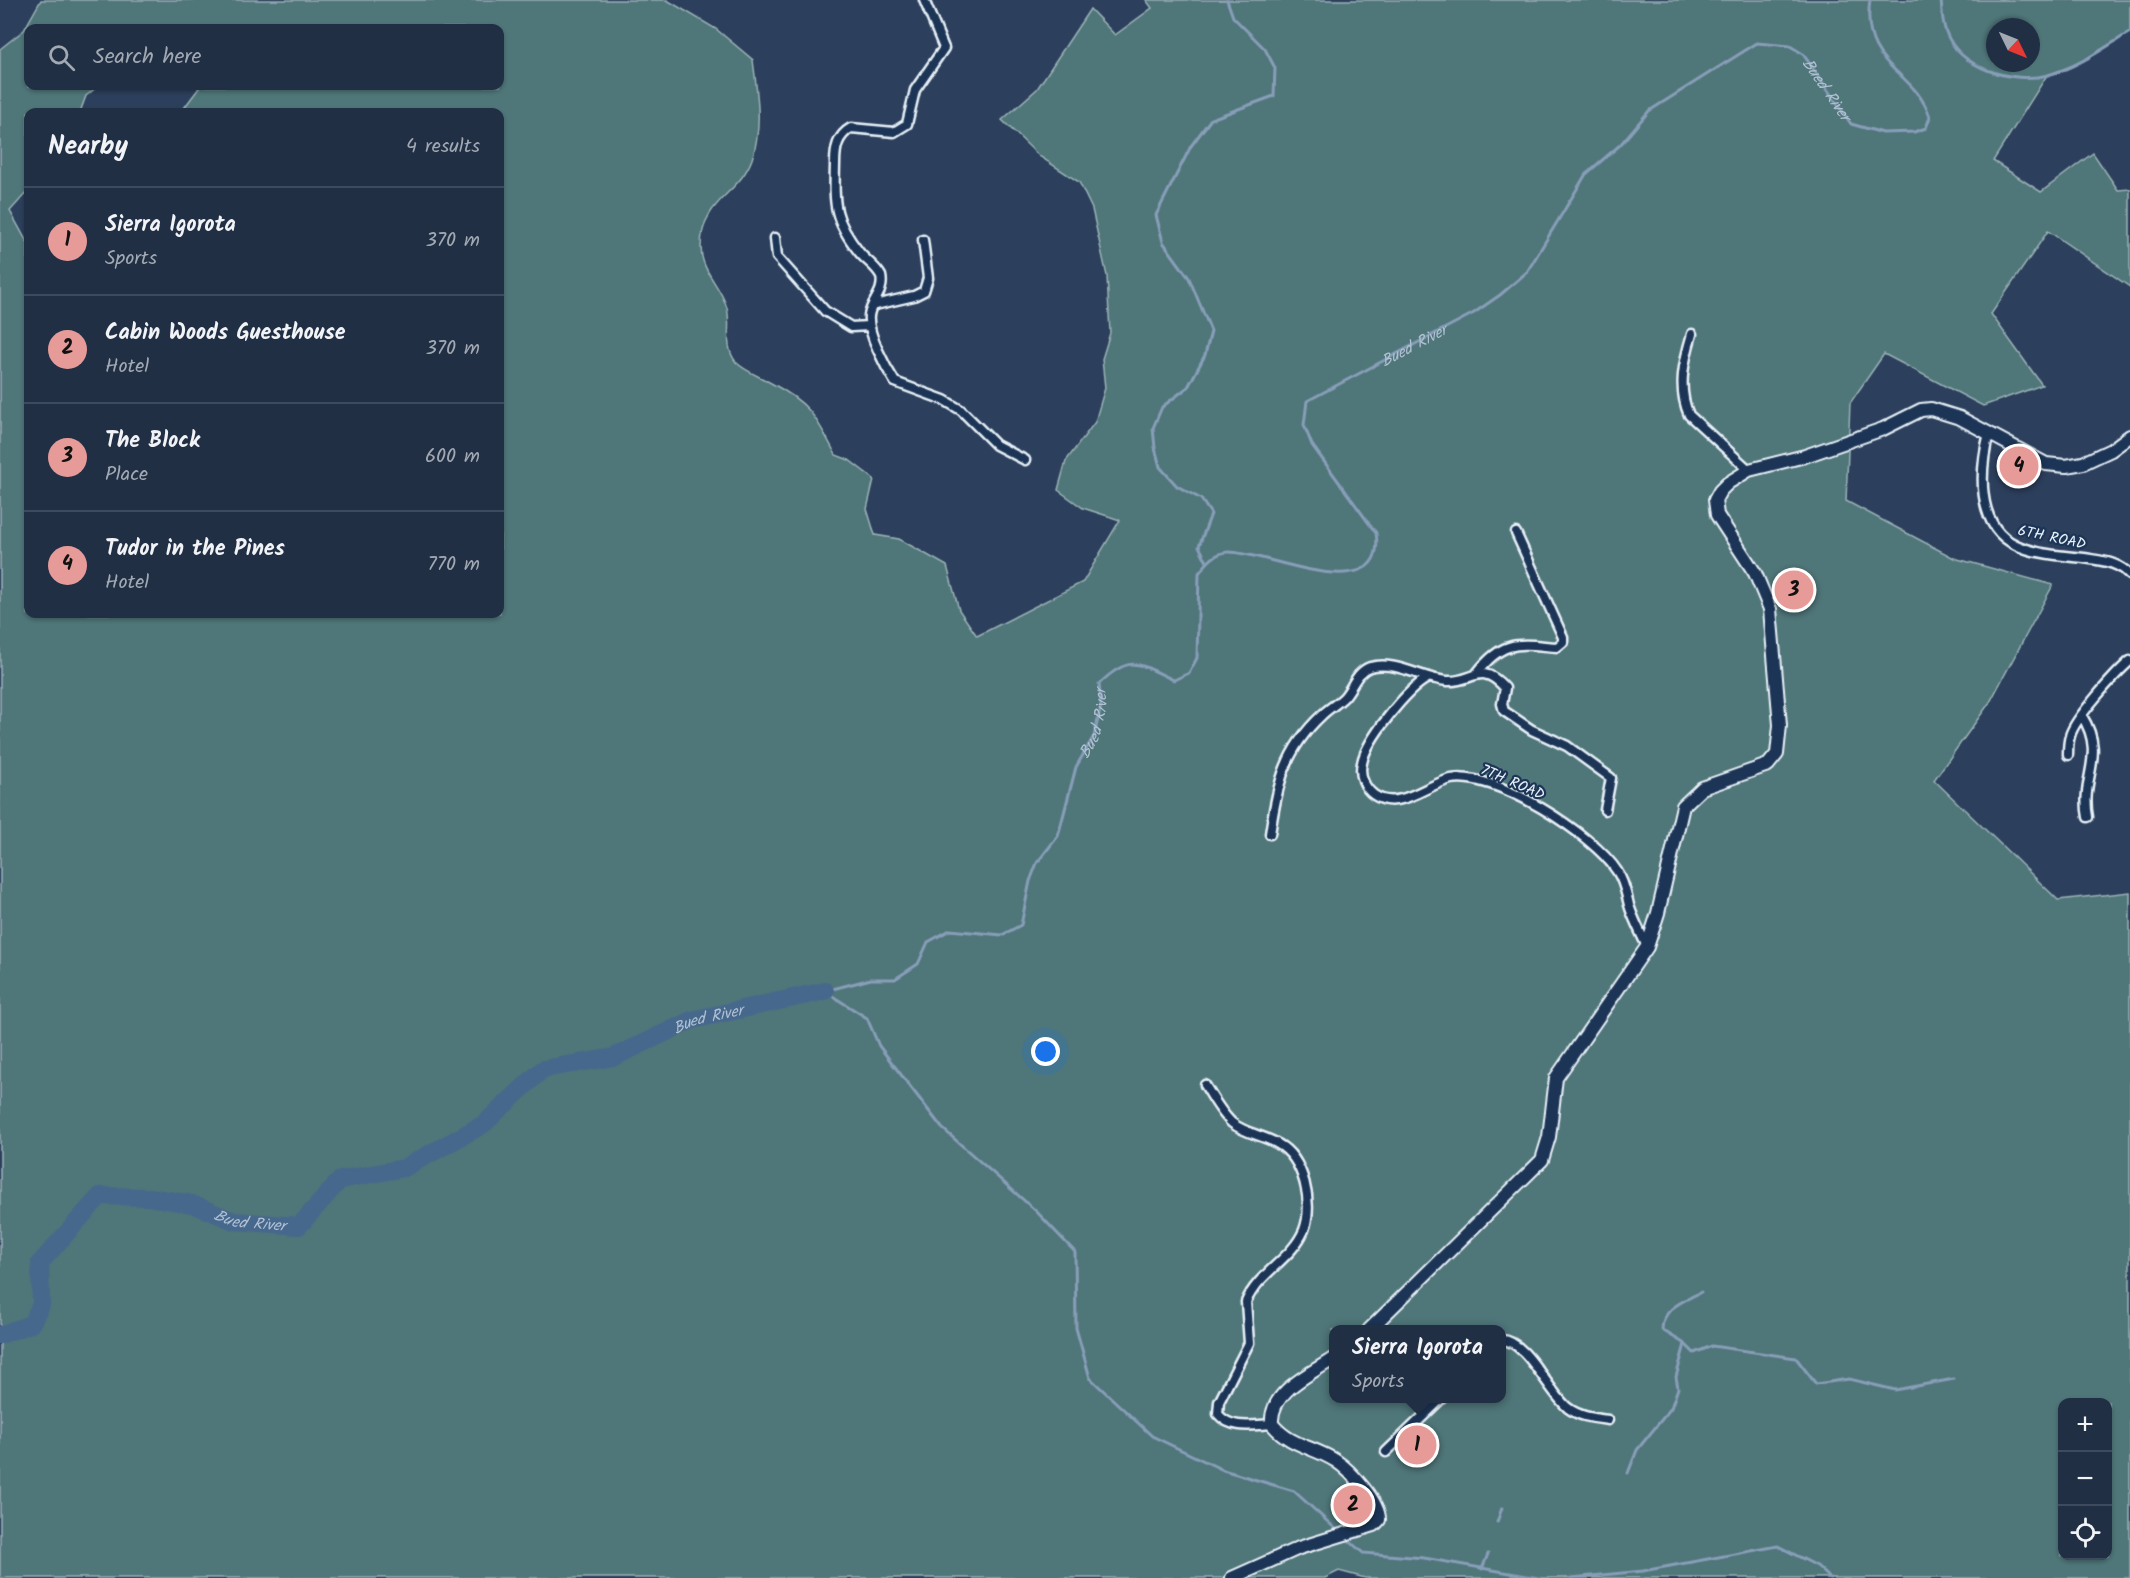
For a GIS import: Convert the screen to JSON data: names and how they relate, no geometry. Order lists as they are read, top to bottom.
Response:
{
  "streets": {
    "street": ["6TH ROAD", "7TH ROAD"]
  },
  "water": ["Bued River"],
  "north": "bottom right",
  "page": {
    "search": "Search here",
    "heading": ["Nearby", "4 results"],
    "list": [
      {
        "mark": "1",
        "name": "Sierra Igorota",
        "note": "Sports",
        "value": "370 m"
      },
      {
        "mark": "2",
        "name": "Cabin Woods Guesthouse",
        "note": "Hotel",
        "value": "370 m"
      },
      {
        "mark": "3",
        "name": "The Block",
        "note": "Place",
        "value": "600 m"
      },
      {
        "mark": "4",
        "name": "Tudor in the Pines",
        "note": "Hotel",
        "value": "770 m"
      }
    ],
    "pins": [
      "4",
      "3",
      "1",
      "2"
    ],
    "popup": ["Sierra Igorota", "Sports"],
    "map_buttons": ["+", "−"]
  }
}
